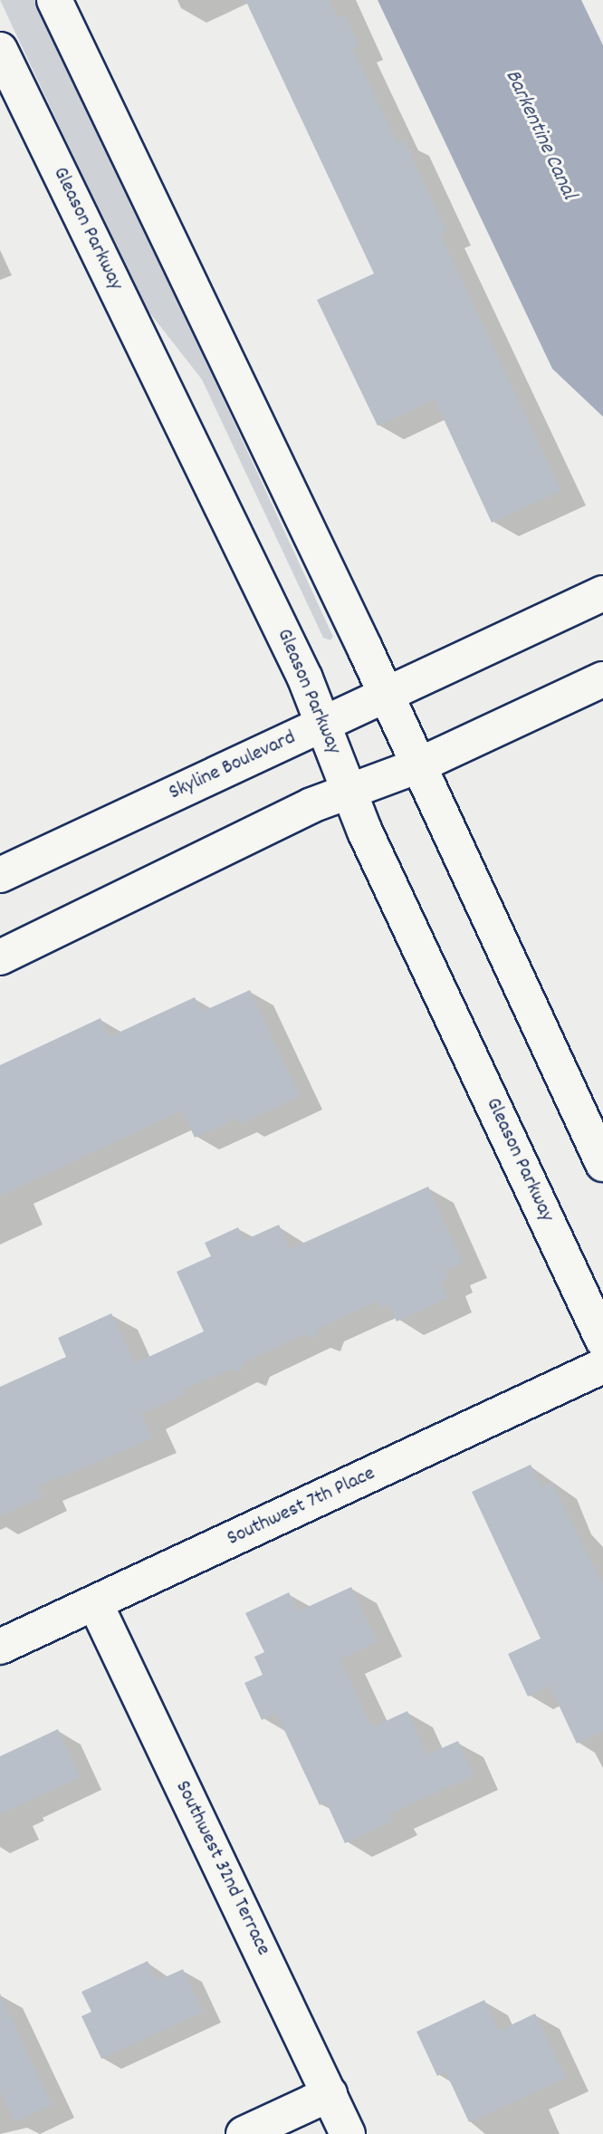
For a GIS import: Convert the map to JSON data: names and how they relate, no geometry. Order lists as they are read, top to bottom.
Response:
{
  "streets": {
    "main road": [
      "Gleason Parkway",
      "Skyline Boulevard",
      "Southwest 7th Place",
      "Southwest 32nd Terrace"
    ]
  },
  "crossings": [
    ["Gleason Parkway", "Skyline Boulevard"],
    ["Southwest 7th Place", "Southwest 32nd Terrace"]
  ],
  "water": ["Barkentine Canal"]
}
